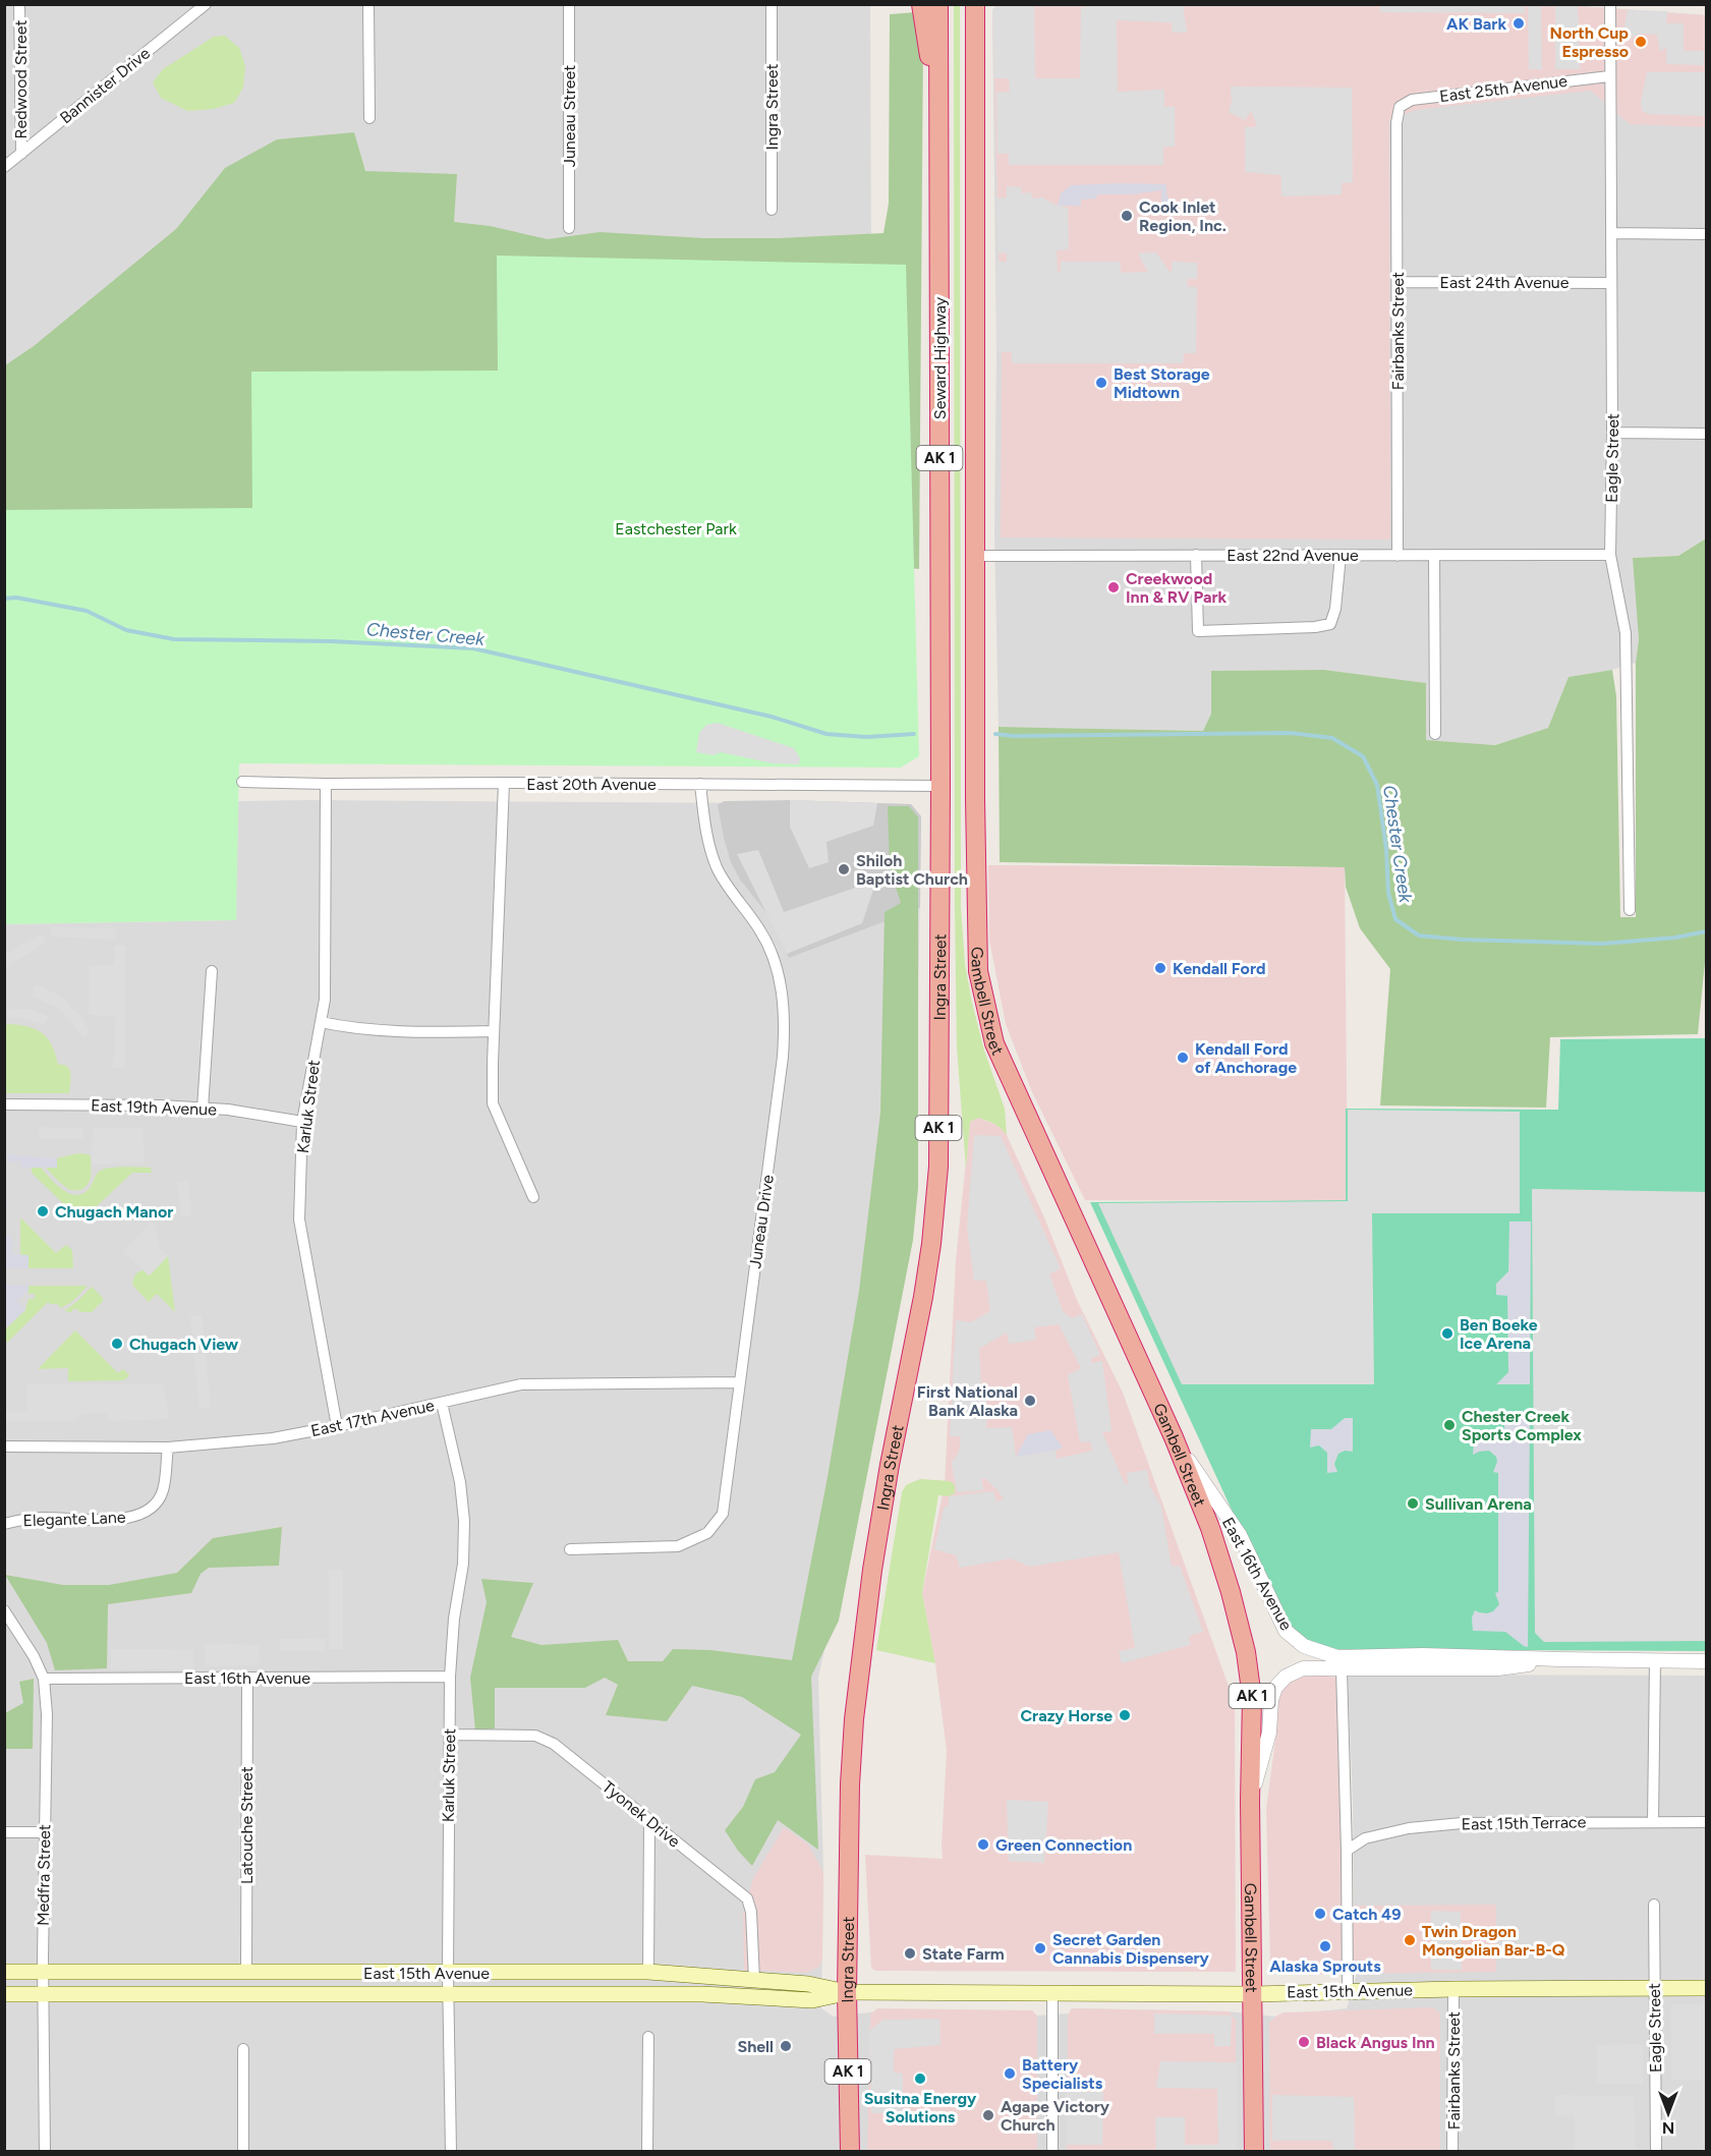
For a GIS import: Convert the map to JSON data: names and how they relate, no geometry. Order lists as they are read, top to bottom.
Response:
{
  "streets": {
    "highway": [
      "Ingra Street",
      "Seward Highway",
      "AK 1",
      "Gambell Street"
    ],
    "main road": ["East 15th Avenue"],
    "street": [
      "Redwood Street",
      "Bannister Drive",
      "East 25th Avenue",
      "Juneau Street",
      "East 24th Avenue",
      "Fairbanks Street",
      "Eagle Street",
      "East 22nd Avenue",
      "East 20th Avenue",
      "Karluk Street",
      "East 19th Avenue",
      "Juneau Drive",
      "East 17th Avenue",
      "Elegante Lane",
      "East 16th Avenue",
      "Tyonek Drive",
      "East 15th Terrace",
      "Latouche Street",
      "Medfra Street"
    ]
  },
  "crossings": [
    ["Redwood Street", "Bannister Drive"],
    ["East 25th Avenue", "Fairbanks Street"],
    ["East 25th Avenue", "Eagle Street"],
    ["Ingra Street", "Seward Highway"],
    ["Ingra Street", "East 20th Avenue"],
    ["Ingra Street", "East 15th Avenue"],
    ["East 24th Avenue", "Fairbanks Street"],
    ["East 24th Avenue", "Eagle Street"],
    ["Fairbanks Street", "East 22nd Avenue"],
    ["Fairbanks Street", "East 15th Avenue"],
    ["Seward Highway", "East 22nd Avenue"],
    ["Seward Highway", "East 20th Avenue"],
    ["Seward Highway", "Gambell Street"],
    ["Eagle Street", "East 22nd Avenue"],
    ["Eagle Street", "East 15th Avenue"],
    ["East 20th Avenue", "Karluk Street"],
    ["East 20th Avenue", "Juneau Drive"],
    ["Gambell Street", "East 16th Avenue"],
    ["Gambell Street", "East 15th Avenue"],
    ["Karluk Street", "East 19th Avenue"],
    ["Karluk Street", "East 17th Avenue"],
    ["Karluk Street", "East 16th Avenue"],
    ["Karluk Street", "Tyonek Drive"],
    ["Karluk Street", "East 15th Avenue"],
    ["Juneau Drive", "East 17th Avenue"],
    ["East 17th Avenue", "Elegante Lane"],
    ["East 16th Avenue", "Latouche Street"],
    ["East 16th Avenue", "Medfra Street"],
    ["Tyonek Drive", "East 15th Avenue"],
    ["Latouche Street", "East 15th Avenue"],
    ["Medfra Street", "East 15th Avenue"]
  ],
  "water": ["Chester Creek"],
  "parks": ["Eastchester Park"],
  "places": [
    "AK Bark",
    "North Cup Espresso",
    "Cook Inlet Region, Inc.",
    "Best Storage Midtown",
    "Creekwood Inn & RV Park",
    "Shiloh Baptist Church",
    "Kendall Ford",
    "Kendall Ford of Anchorage",
    "Chugach Manor",
    "Ben Boeke Ice Arena",
    "Chugach View",
    "First National Bank Alaska",
    "Chester Creek Sports Complex",
    "Sullivan Arena",
    "Crazy Horse",
    "Green Connection",
    "Catch 49",
    "Twin Dragon Mongolian Bar-B-Q",
    "Alaska Sprouts",
    "Secret Garden Cannabis Dispensery",
    "State Farm",
    "Black Angus Inn",
    "Shell",
    "Battery Specialists",
    "Susitna Energy Solutions",
    "Agape Victory Church"
  ],
  "north": "bottom"
}
